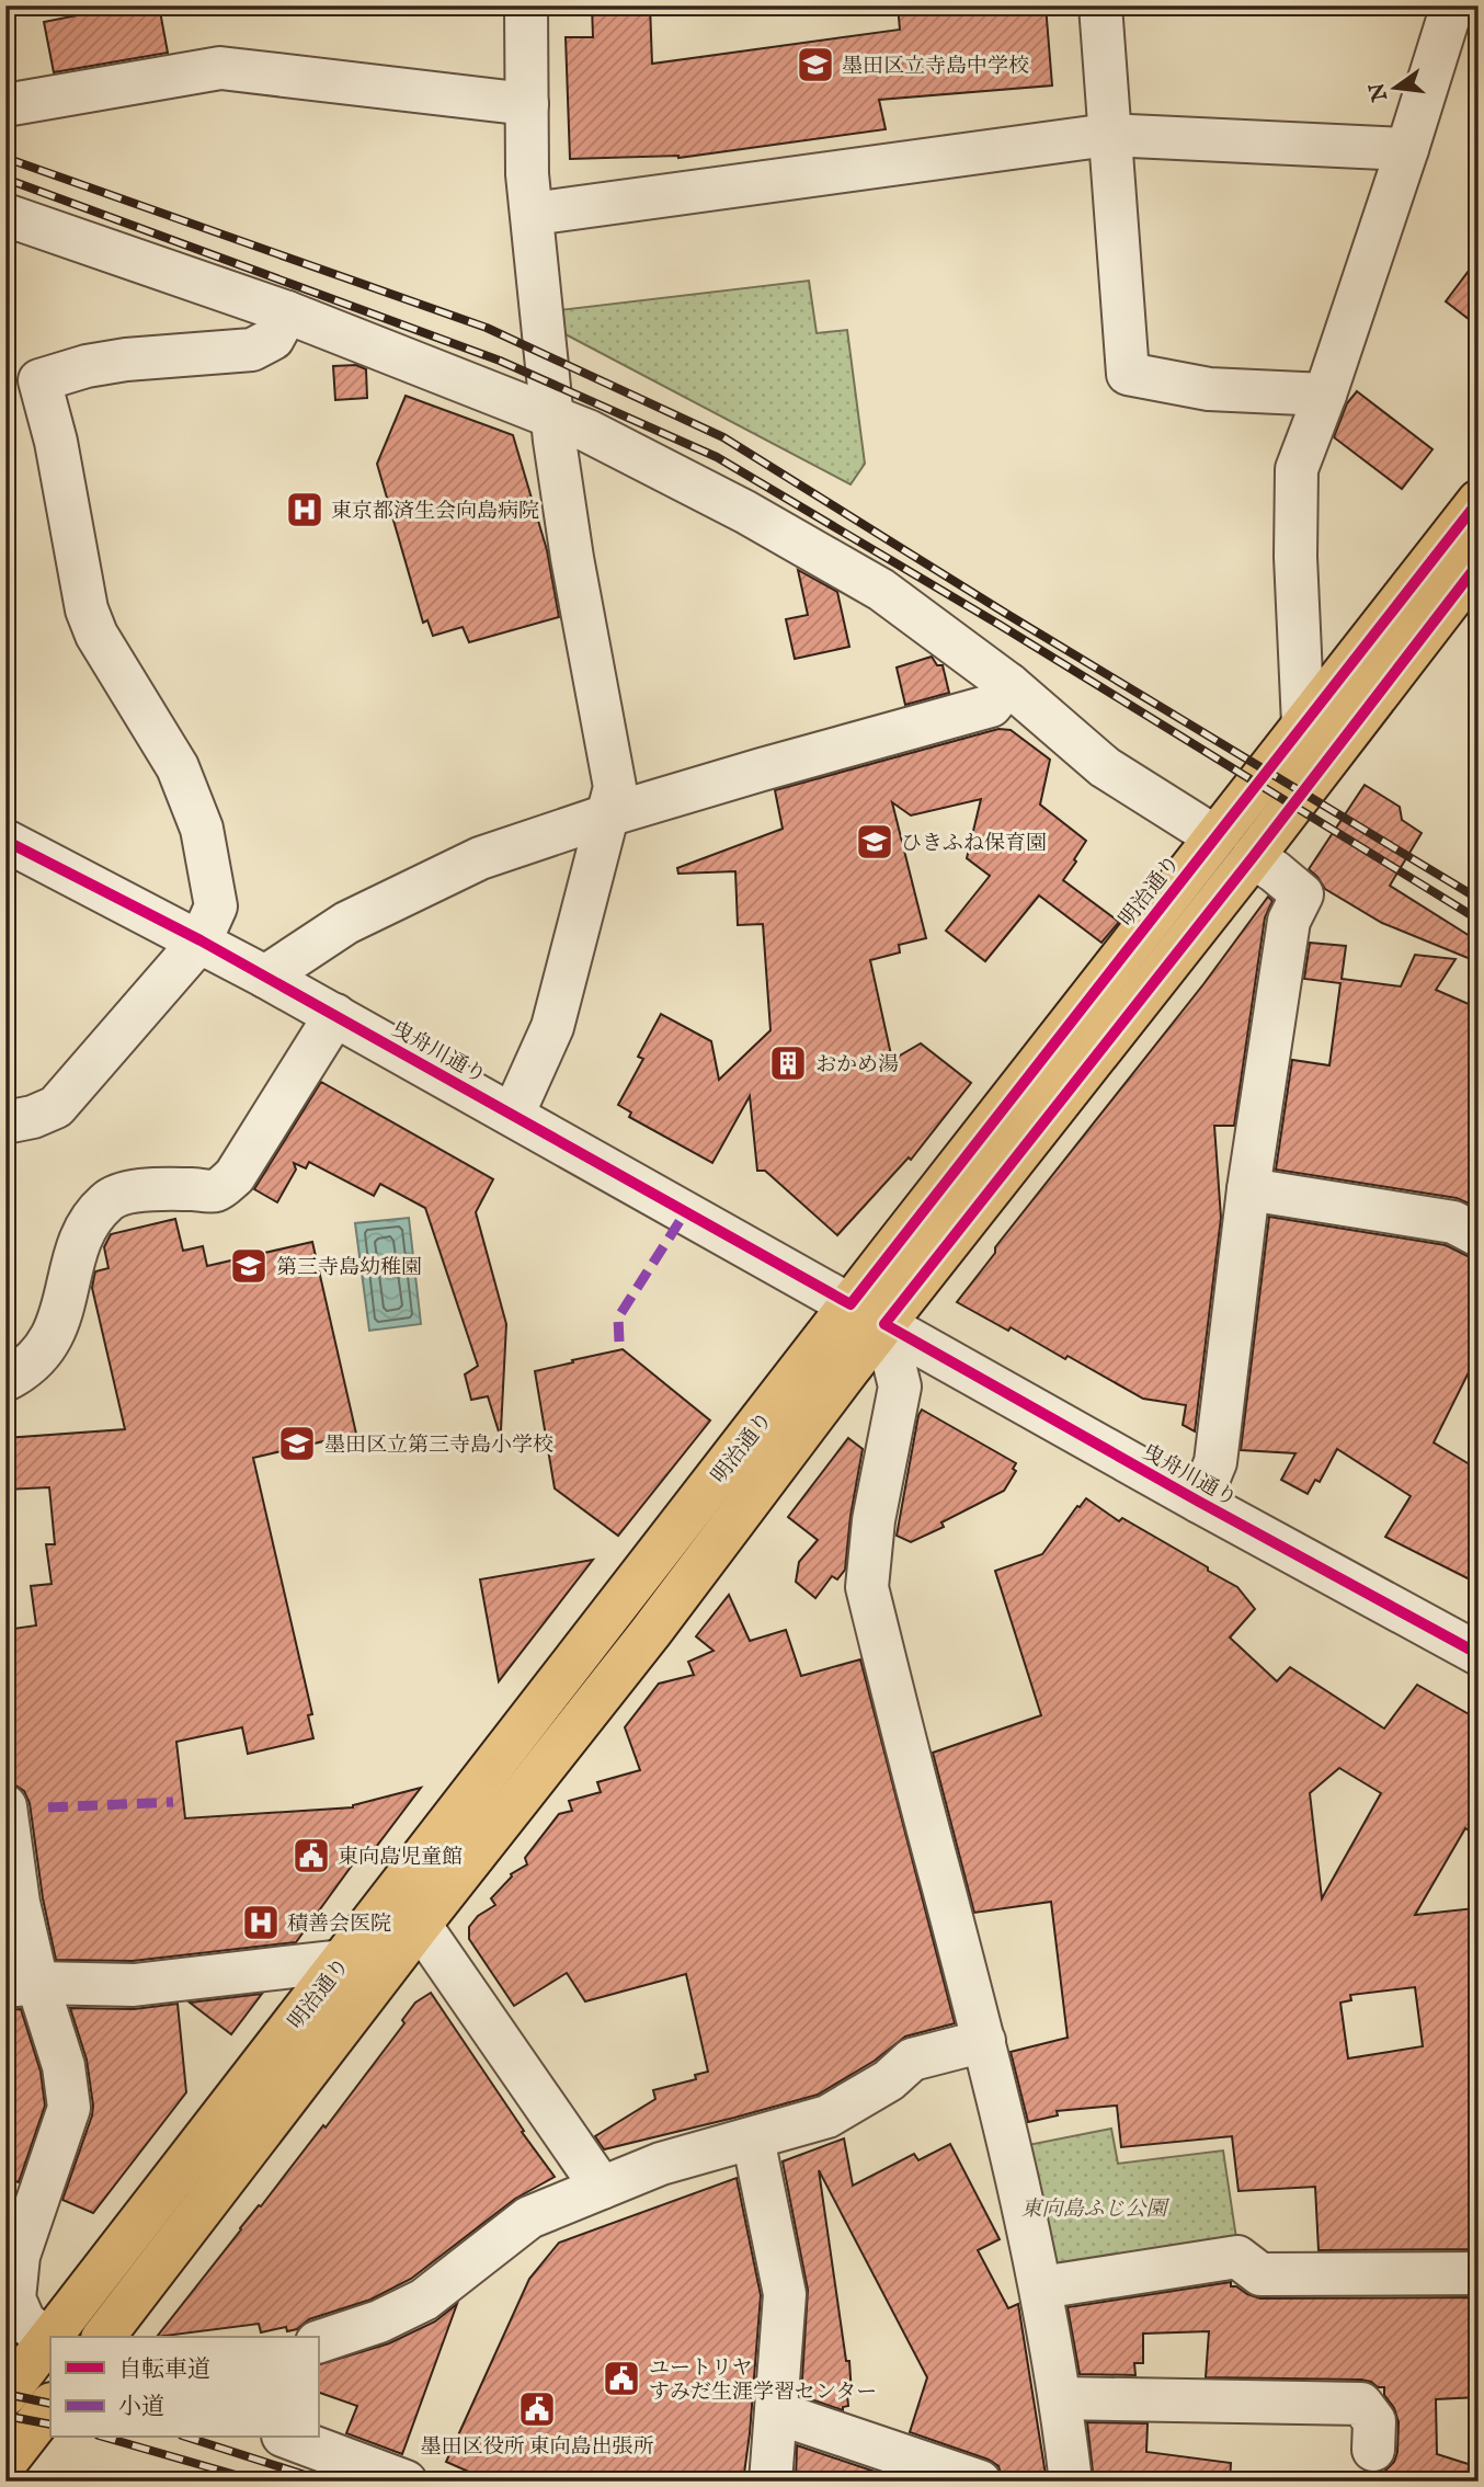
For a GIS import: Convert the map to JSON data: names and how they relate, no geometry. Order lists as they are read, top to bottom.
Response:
{
  "streets": {
    "main road": ["明治通り"],
    "street": ["曳舟川通り"]
  },
  "crossings": [
    ["明治通り", "曳舟川通り"]
  ],
  "parks": ["東向島ふじ公園"],
  "places": {
    "school or university": [
      "墨田区立寺島中学校",
      "ひきふね保育園",
      "第三寺島幼稚園",
      "墨田区立第三寺島小学校"
    ],
    "hospital": ["東京都済生会向島病院", "積善会医院"],
    "building": ["おかめ湯"],
    "public building": ["東向島児童館", "ユートリヤ すみだ生涯学習センター", "墨田区役所 東向島出張所"]
  },
  "legend": ["自転車道", "小道"],
  "north": "left"
}
